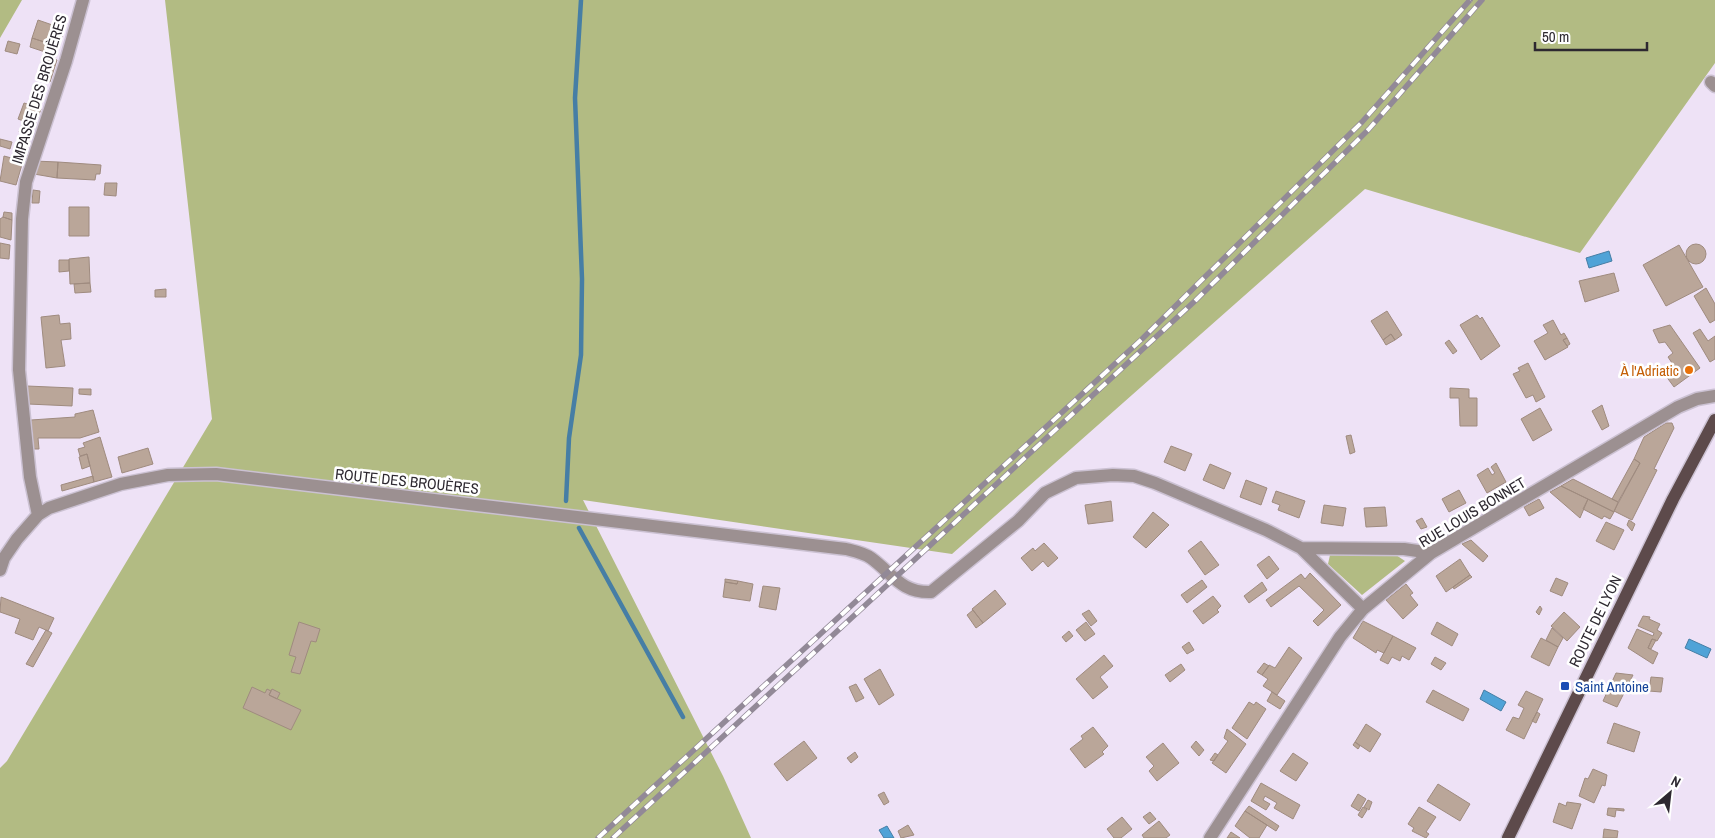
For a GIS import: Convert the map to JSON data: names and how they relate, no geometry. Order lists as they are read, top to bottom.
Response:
{
  "streets": {
    "main road": ["ROUTE DE LYON"],
    "street": ["IMPASSE DES BROUÈRES", "ROUTE DES BROUÈRES", "RUE LOUIS BONNET"]
  },
  "crossings": [
    ["IMPASSE DES BROUÈRES", "ROUTE DES BROUÈRES"]
  ],
  "places": {
    "other": ["À l'Adriatic"],
    "transit": ["Saint Antoine"]
  },
  "scale_bar": "50 m",
  "north": "top right"
}
